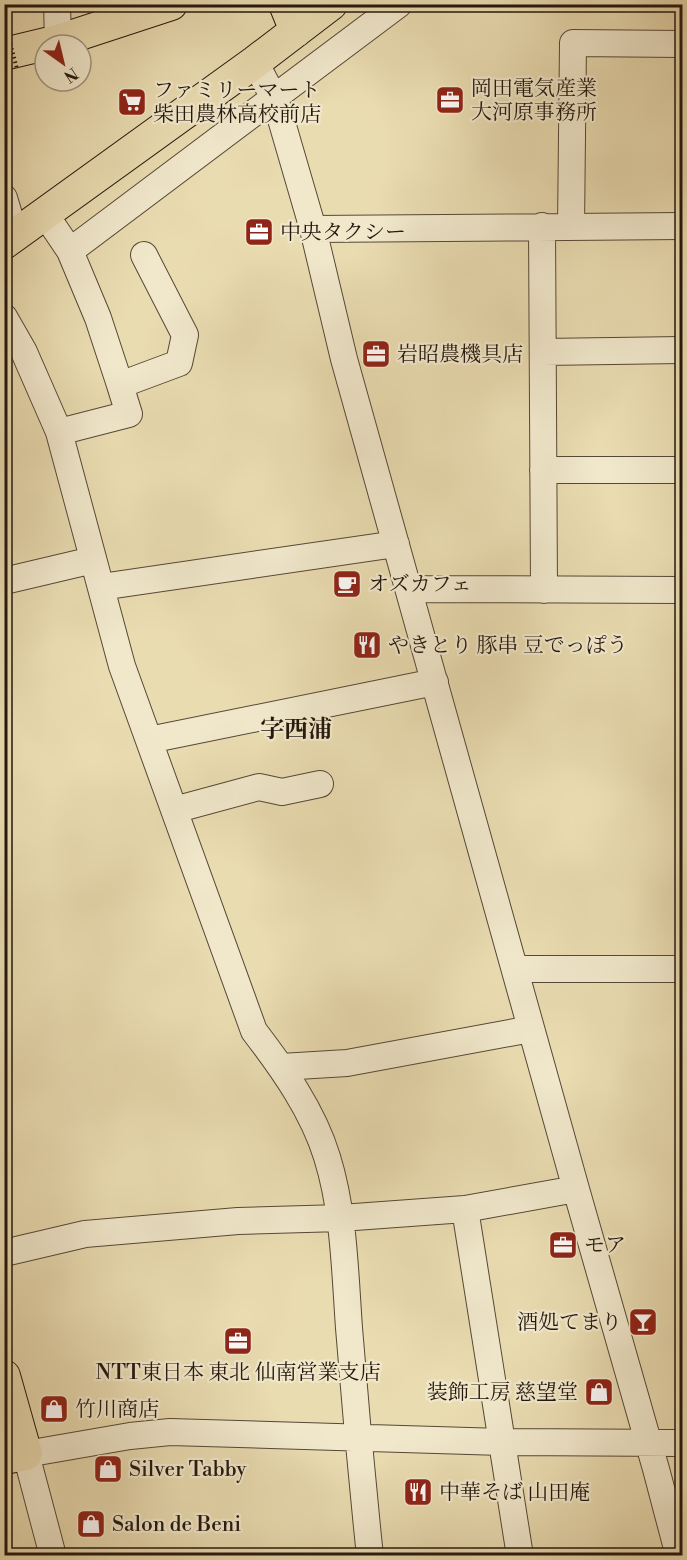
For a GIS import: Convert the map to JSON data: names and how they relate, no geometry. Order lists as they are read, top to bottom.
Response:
{
  "districts": ["字西浦"],
  "places": {
    "office": [
      "岡田電気産業 大河原事務所",
      "中央タクシー",
      "岩昭農機具店",
      "モア",
      "NTT東日本 東北 仙南営業支店"
    ],
    "supermarket": ["ファミリーマート 柴田農林高校前店"],
    "cafe": ["オズカフェ"],
    "restaurant": ["やきとり 豚串 豆でっぽう", "中華そば 山田庵"],
    "bar": ["酒処てまり"],
    "shop": [
      "装飾工房 慈望堂",
      "竹川商店",
      "Silver Tabby",
      "Salon de Beni"
    ]
  },
  "north": "bottom right"
}
